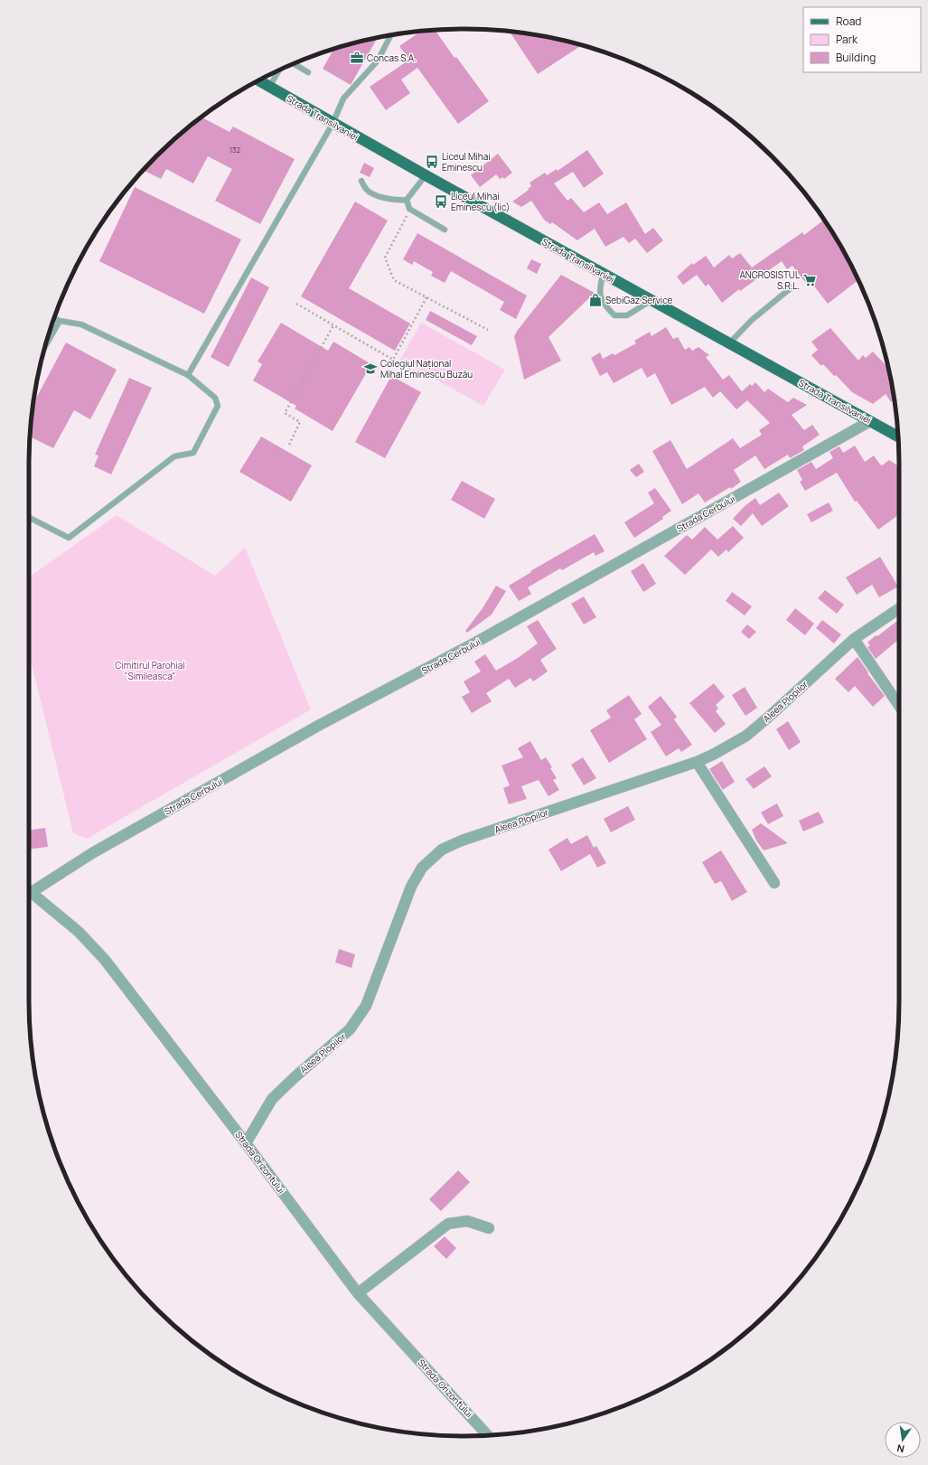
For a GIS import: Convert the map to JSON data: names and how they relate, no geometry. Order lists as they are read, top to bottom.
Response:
{
  "streets": {
    "main road": ["Strada Transilvaniei"],
    "street": ["Strada Cerbului", "Aleea Plopilor", "Strada Orizontului"]
  },
  "crossings": [
    ["Strada Transilvaniei", "Strada Cerbului"],
    ["Strada Cerbului", "Strada Orizontului"],
    ["Aleea Plopilor", "Strada Orizontului"]
  ],
  "parks": ["Cimitirul Parohial \"Simileasca\""],
  "places": {
    "office": ["Concas S.A."],
    "bus stop": ["Liceul Mihai Eminescu", "Liceul Mihai Eminescu (lic)"],
    "supermarket": ["ANGROSISTUL S.R.L."],
    "shop": ["SebiGaz Service"],
    "school or university": ["Colegiul Național Mihai Eminescu Buzău"]
  },
  "house_numbers": ["132"],
  "legend": ["Road", "Park", "Building"],
  "north": "bottom"
}
